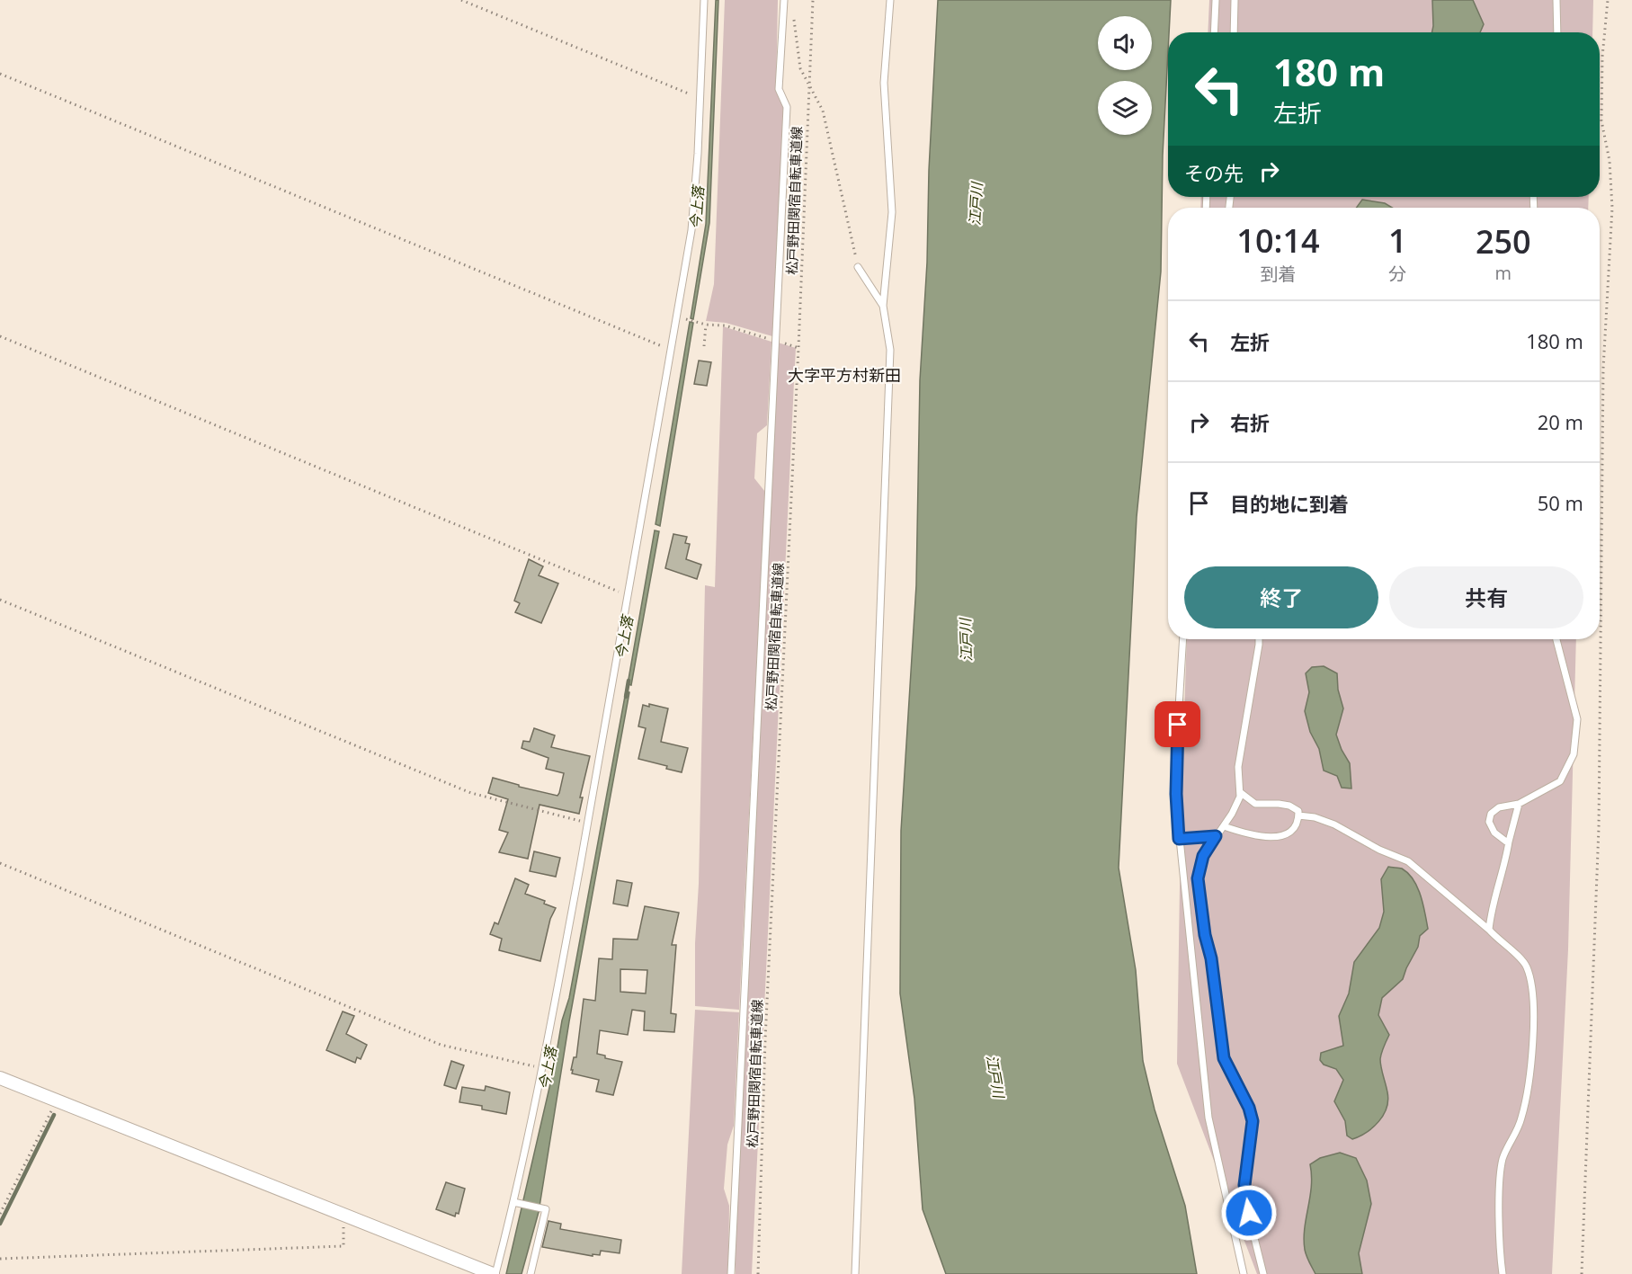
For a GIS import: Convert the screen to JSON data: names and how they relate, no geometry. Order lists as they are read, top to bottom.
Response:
{
  "streets": {
    "path": ["松戸野田関宿自転車道線"]
  },
  "districts": ["大字平方村新田"],
  "water": ["江戸川", "今上落"],
  "page": {
    "turn": ["180 m", "左折"],
    "then": "その先",
    "eta": [
      "10:14",
      "到着",
      "1",
      "分",
      "250",
      "m"
    ],
    "list": [
      {
        "name": "左折",
        "value": "180 m"
      },
      {
        "name": "右折",
        "value": "20 m"
      },
      {
        "name": "目的地に到着",
        "value": "50 m"
      }
    ],
    "buttons": ["終了", "共有"]
  }
}
